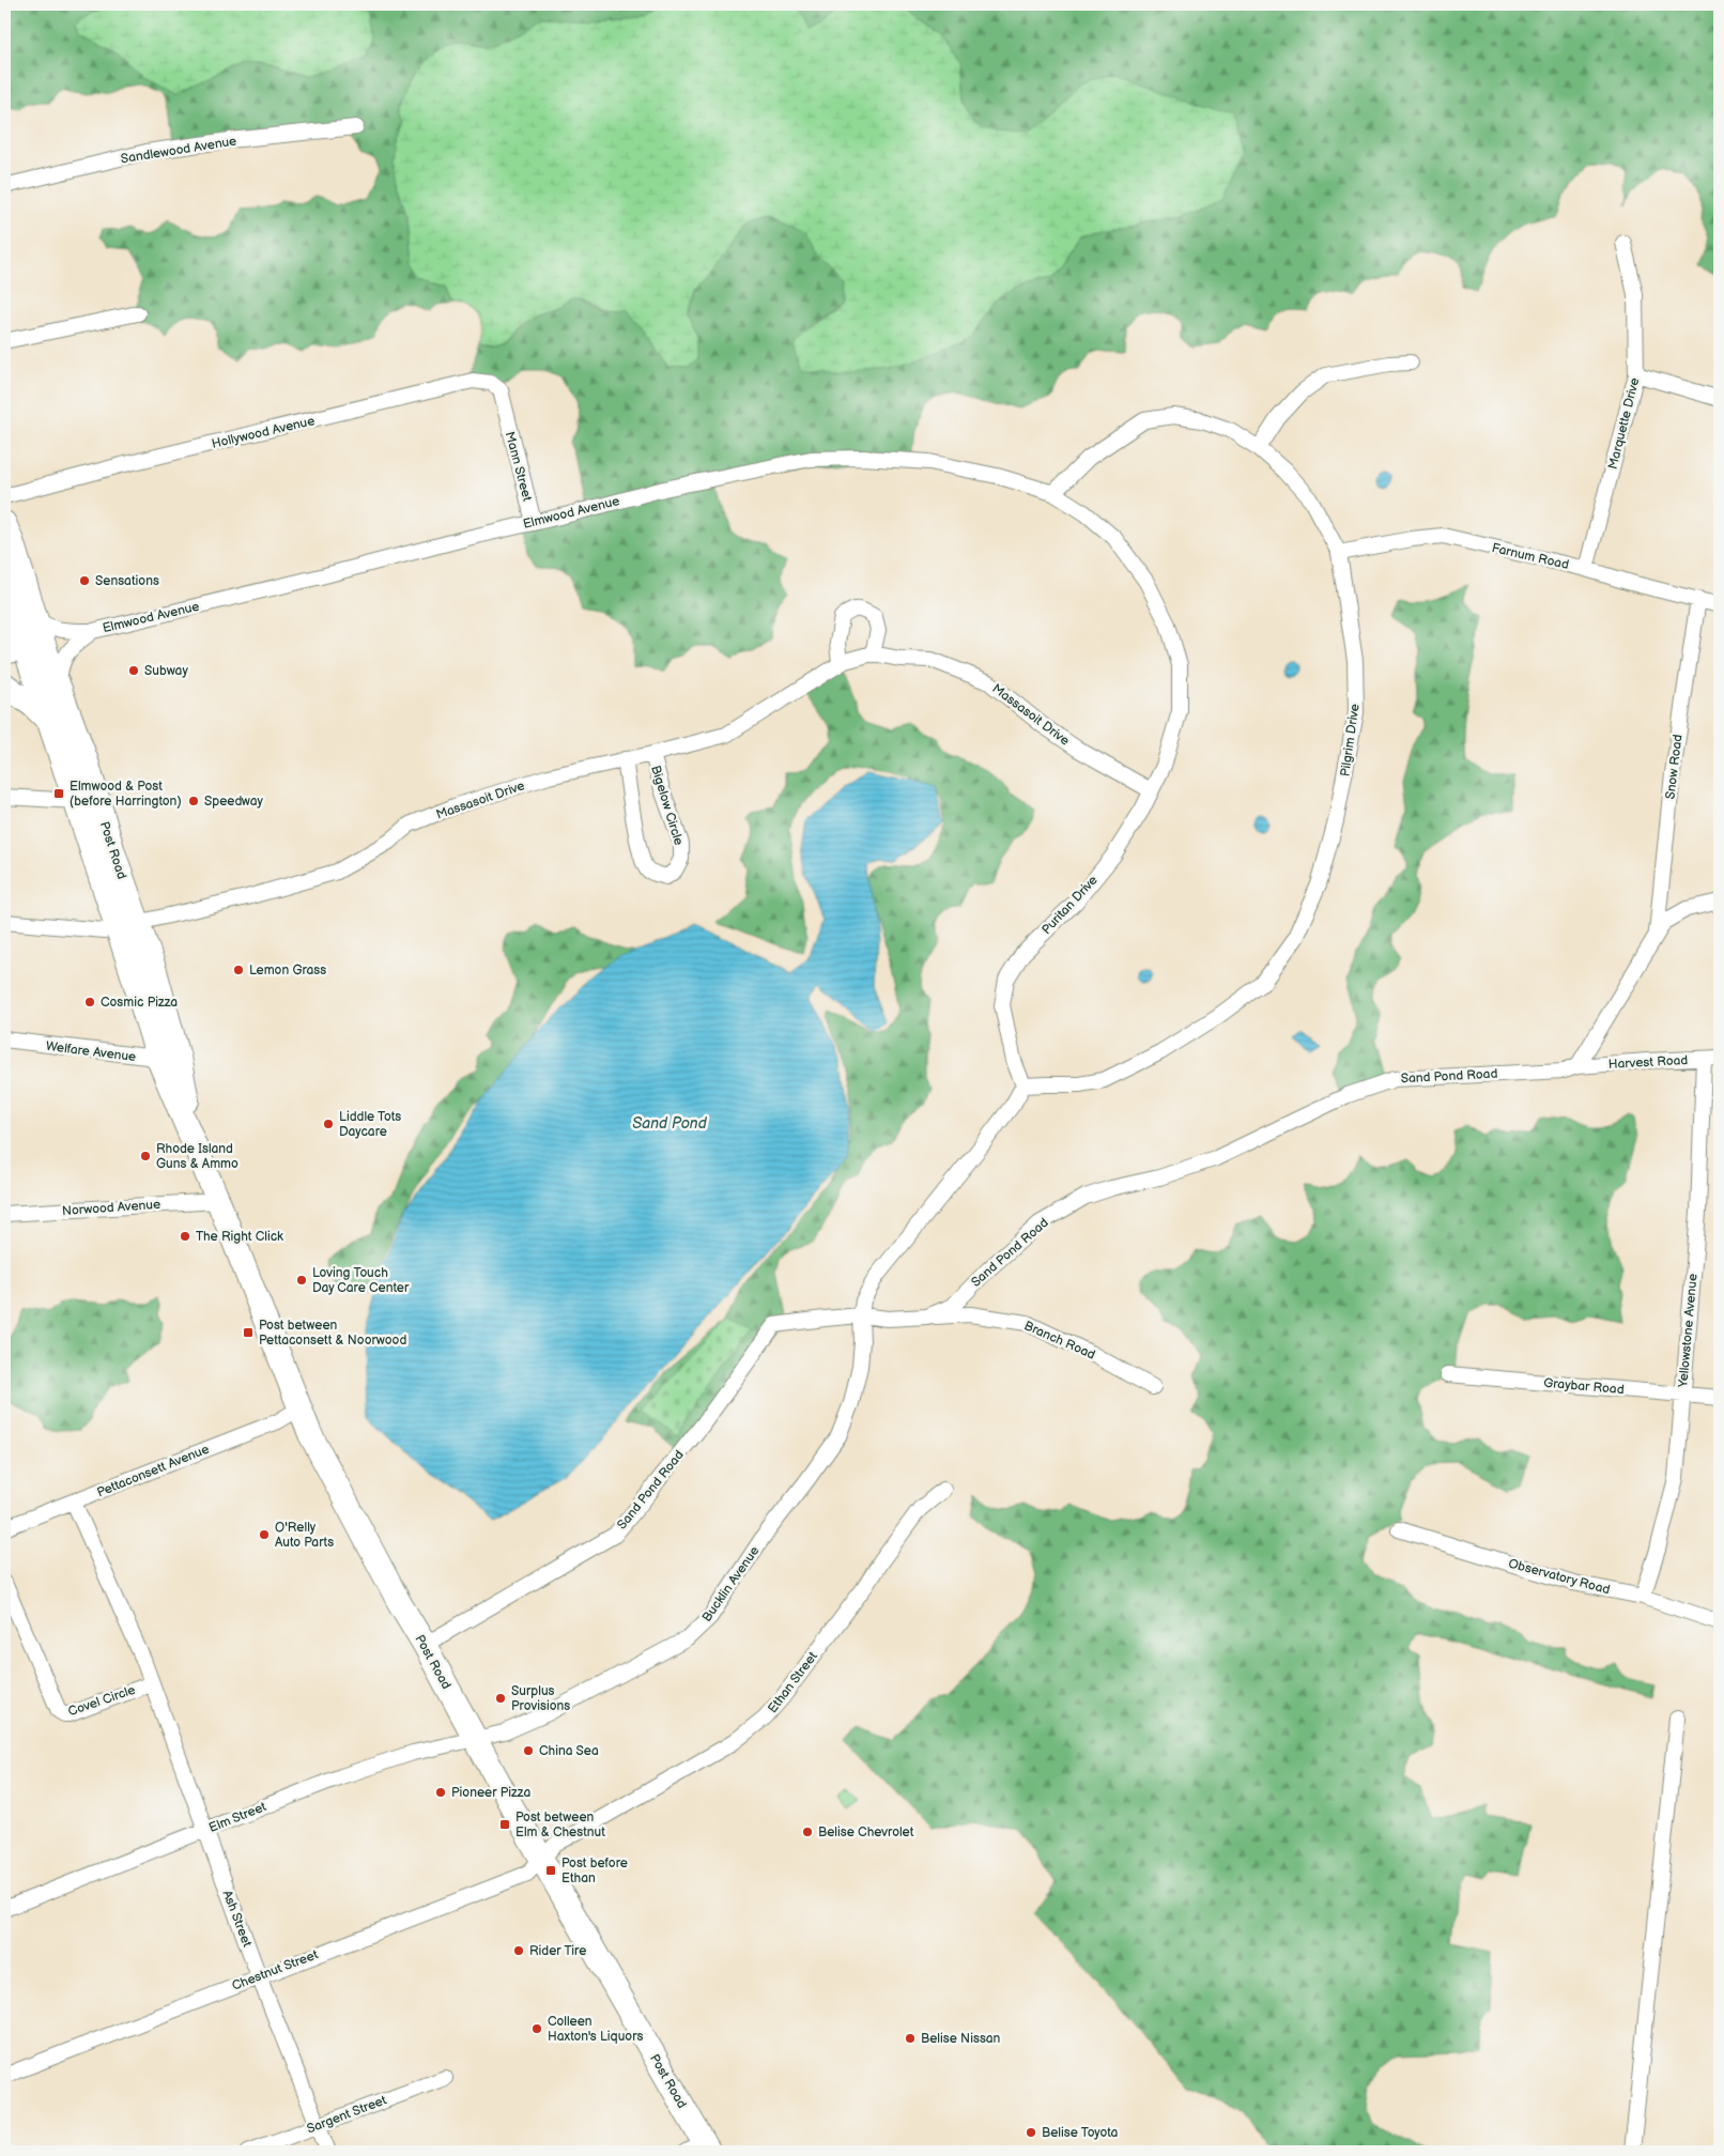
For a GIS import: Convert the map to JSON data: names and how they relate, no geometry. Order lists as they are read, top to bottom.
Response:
{
  "streets": {
    "main road": ["Post Road"],
    "street": [
      "Sandlewood Avenue",
      "Marquette Drive",
      "Hollywood Avenue",
      "Mann Street",
      "Elmwood Avenue",
      "Farnum Road",
      "Massasoit Drive",
      "Pilgrim Drive",
      "Snow Road",
      "Bigelow Circle",
      "Puritan Drive",
      "Welfare Avenue",
      "Harvest Road",
      "Sand Pond Road",
      "Norwood Avenue",
      "Yellowstone Avenue",
      "Branch Road",
      "Graybar Road",
      "Pettaconsett Avenue",
      "Observatory Road",
      "Bucklin Avenue",
      "Ethan Street",
      "Covel Circle",
      "Elm Street",
      "Ash Street",
      "Chestnut Street",
      "Sargent Street"
    ]
  },
  "crossings": [
    ["Marquette Drive", "Farnum Road"],
    ["Hollywood Avenue", "Mann Street"],
    ["Mann Street", "Elmwood Avenue"],
    ["Elmwood Avenue", "Pilgrim Drive"],
    ["Elmwood Avenue", "Post Road"],
    ["Elmwood Avenue", "Puritan Drive"],
    ["Farnum Road", "Pilgrim Drive"],
    ["Farnum Road", "Snow Road"],
    ["Massasoit Drive", "Bigelow Circle"],
    ["Massasoit Drive", "Post Road"],
    ["Massasoit Drive", "Puritan Drive"],
    ["Pilgrim Drive", "Puritan Drive"],
    ["Post Road", "Welfare Avenue"],
    ["Post Road", "Sand Pond Road"],
    ["Post Road", "Norwood Avenue"],
    ["Post Road", "Pettaconsett Avenue"],
    ["Post Road", "Bucklin Avenue"],
    ["Post Road", "Ethan Street"],
    ["Post Road", "Elm Street"],
    ["Post Road", "Chestnut Street"],
    ["Harvest Road", "Sand Pond Road"],
    ["Harvest Road", "Yellowstone Avenue"],
    ["Sand Pond Road", "Branch Road"],
    ["Sand Pond Road", "Bucklin Avenue"],
    ["Yellowstone Avenue", "Graybar Road"],
    ["Yellowstone Avenue", "Observatory Road"],
    ["Pettaconsett Avenue", "Covel Circle"],
    ["Bucklin Avenue", "Elm Street"],
    ["Ethan Street", "Chestnut Street"],
    ["Covel Circle", "Ash Street"],
    ["Elm Street", "Ash Street"],
    ["Ash Street", "Chestnut Street"],
    ["Ash Street", "Sargent Street"]
  ],
  "water": ["Sand Pond"],
  "places": {
    "other": [
      "Sensations",
      "Subway",
      "Speedway",
      "Lemon Grass",
      "Cosmic Pizza",
      "Liddle Tots Daycare",
      "Rhode Island Guns & Ammo",
      "The Right Click",
      "Loving Touch Day Care Center",
      "O'Relly Auto Parts",
      "Surplus Provisions",
      "China Sea",
      "Pioneer Pizza",
      "Belise Chevrolet",
      "Rider Tire",
      "Colleen Haxton's Liquors",
      "Belise Nissan",
      "Belise Toyota"
    ],
    "transit": [
      "Elmwood & Post (before Harrington)",
      "Post between Pettaconsett & Noorwood",
      "Post between Elm & Chestnut",
      "Post before Ethan"
    ]
  }
}
